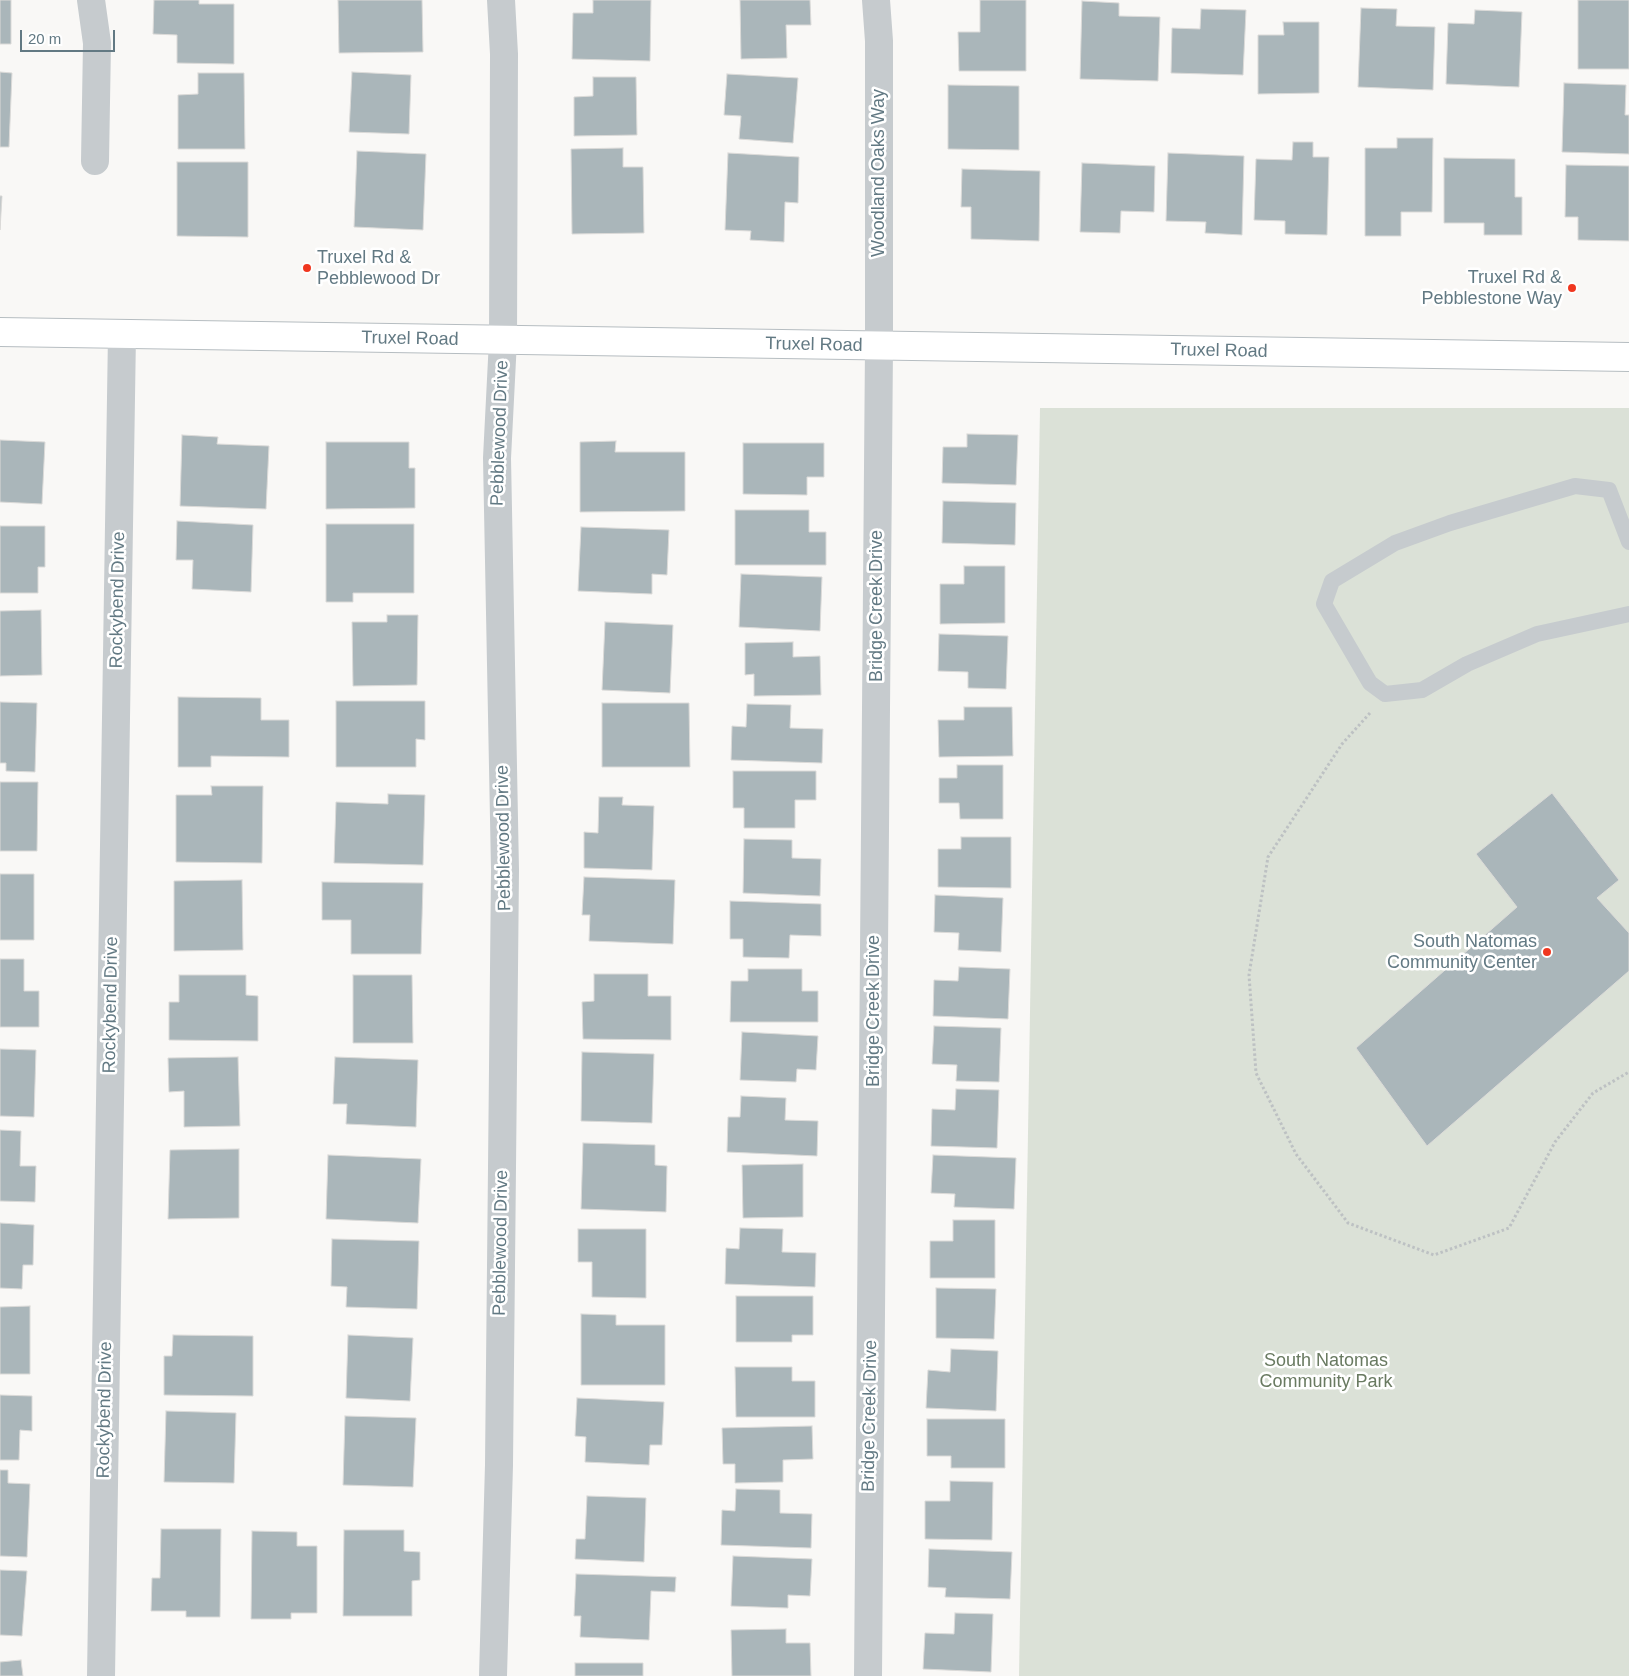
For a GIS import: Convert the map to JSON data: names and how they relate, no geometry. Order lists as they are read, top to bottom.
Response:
{
  "streets": {
    "main road": ["Truxel Road"],
    "street": [
      "Woodland Oaks Way",
      "Pebblewood Drive",
      "Rockybend Drive",
      "Bridge Creek Drive"
    ]
  },
  "crossings": [
    ["Woodland Oaks Way", "Truxel Road"],
    ["Woodland Oaks Way", "Bridge Creek Drive"],
    ["Truxel Road", "Pebblewood Drive"],
    ["Truxel Road", "Rockybend Drive"],
    ["Truxel Road", "Bridge Creek Drive"]
  ],
  "parks": ["South Natomas Community Park"],
  "places": ["Truxel Rd & Pebblewood Dr", "Truxel Rd & Pebblestone Way", "South Natomas Community Center"],
  "scale_bar": "20 m"
}
